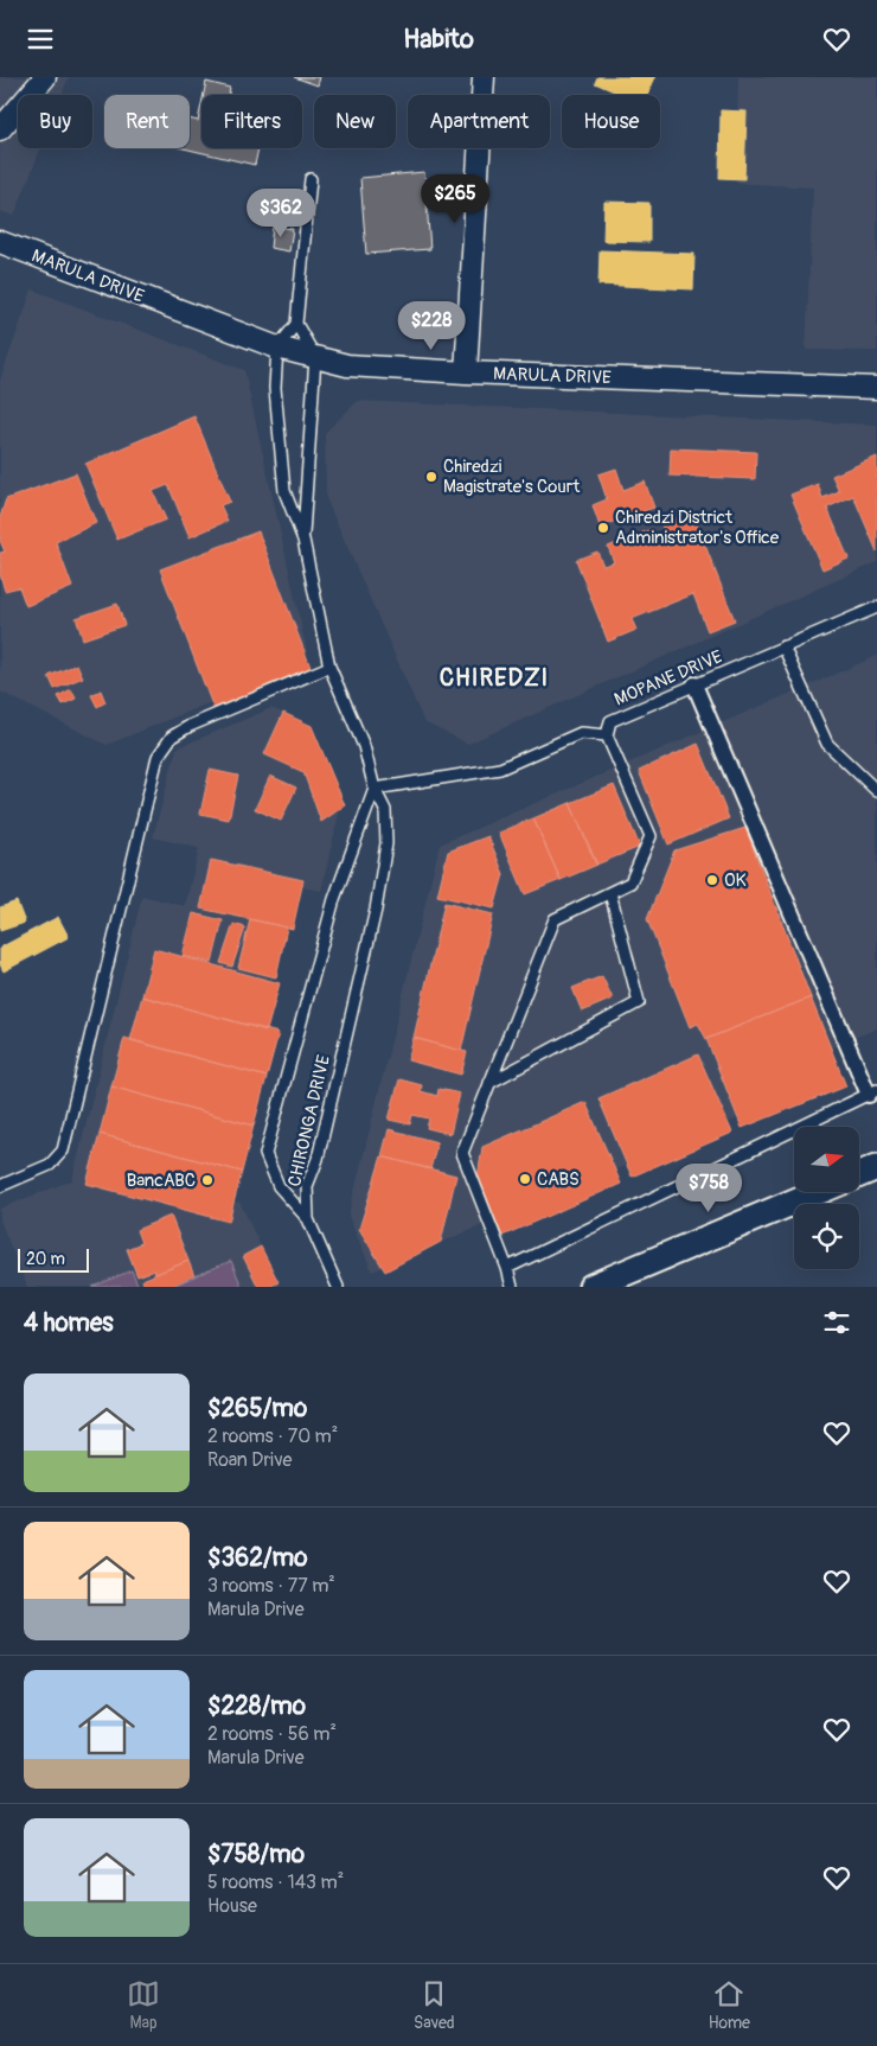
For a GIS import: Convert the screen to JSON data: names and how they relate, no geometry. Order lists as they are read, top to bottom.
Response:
{
  "streets": {
    "street": ["MARULA DRIVE"],
    "lane": ["MOPANE DRIVE", "CHIRONGA DRIVE"]
  },
  "districts": ["CHIREDZI"],
  "places": [
    "Chiredzi Magistrate's Court",
    "Chiredzi District Administrator's Office",
    "OK",
    "CABS",
    "BancABC"
  ],
  "scale_bar": "20 m",
  "north": "right",
  "page": {
    "header": "Habito",
    "chip": [
      "Buy",
      "Rent",
      "Filters",
      "New",
      "Apartment",
      "House"
    ],
    "price": [
      "$265",
      "$362",
      "$228",
      "$758"
    ],
    "scale": "20 m",
    "heading": "4 homes",
    "list": [
      {
        "name": "$265/mo",
        "note": "2 rooms · 70 m² · Roan Drive"
      },
      {
        "name": "$362/mo",
        "note": "3 rooms · 77 m² · Marula Drive"
      },
      {
        "name": "$228/mo",
        "note": "2 rooms · 56 m² · Marula Drive"
      },
      {
        "name": "$758/mo",
        "note": "5 rooms · 143 m² · House"
      }
    ],
    "tabs": ["Map", "Saved", "Home"]
  }
}
